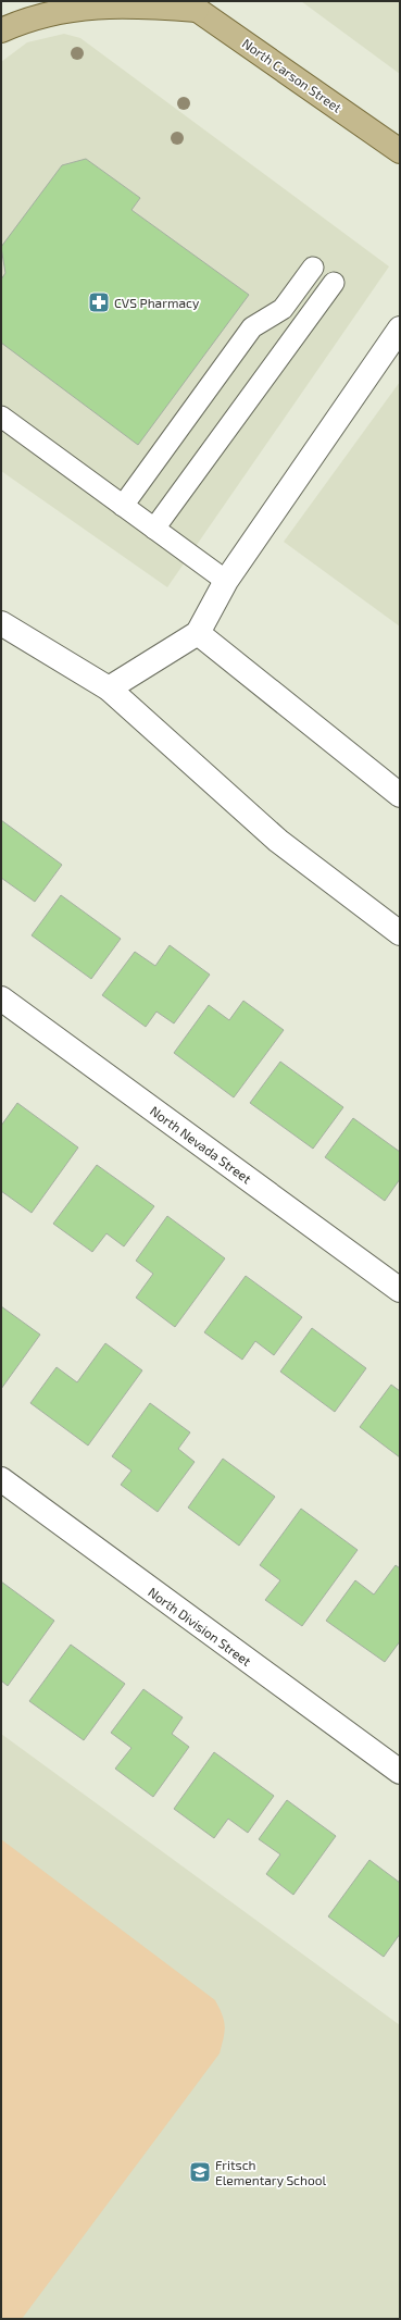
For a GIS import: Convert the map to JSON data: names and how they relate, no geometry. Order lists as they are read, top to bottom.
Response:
{
  "streets": {
    "main road": ["North Carson Street"],
    "street": ["North Nevada Street", "North Division Street"]
  },
  "places": {
    "pharmacy": ["CVS Pharmacy"],
    "school or university": ["Fritsch Elementary School"]
  }
}
